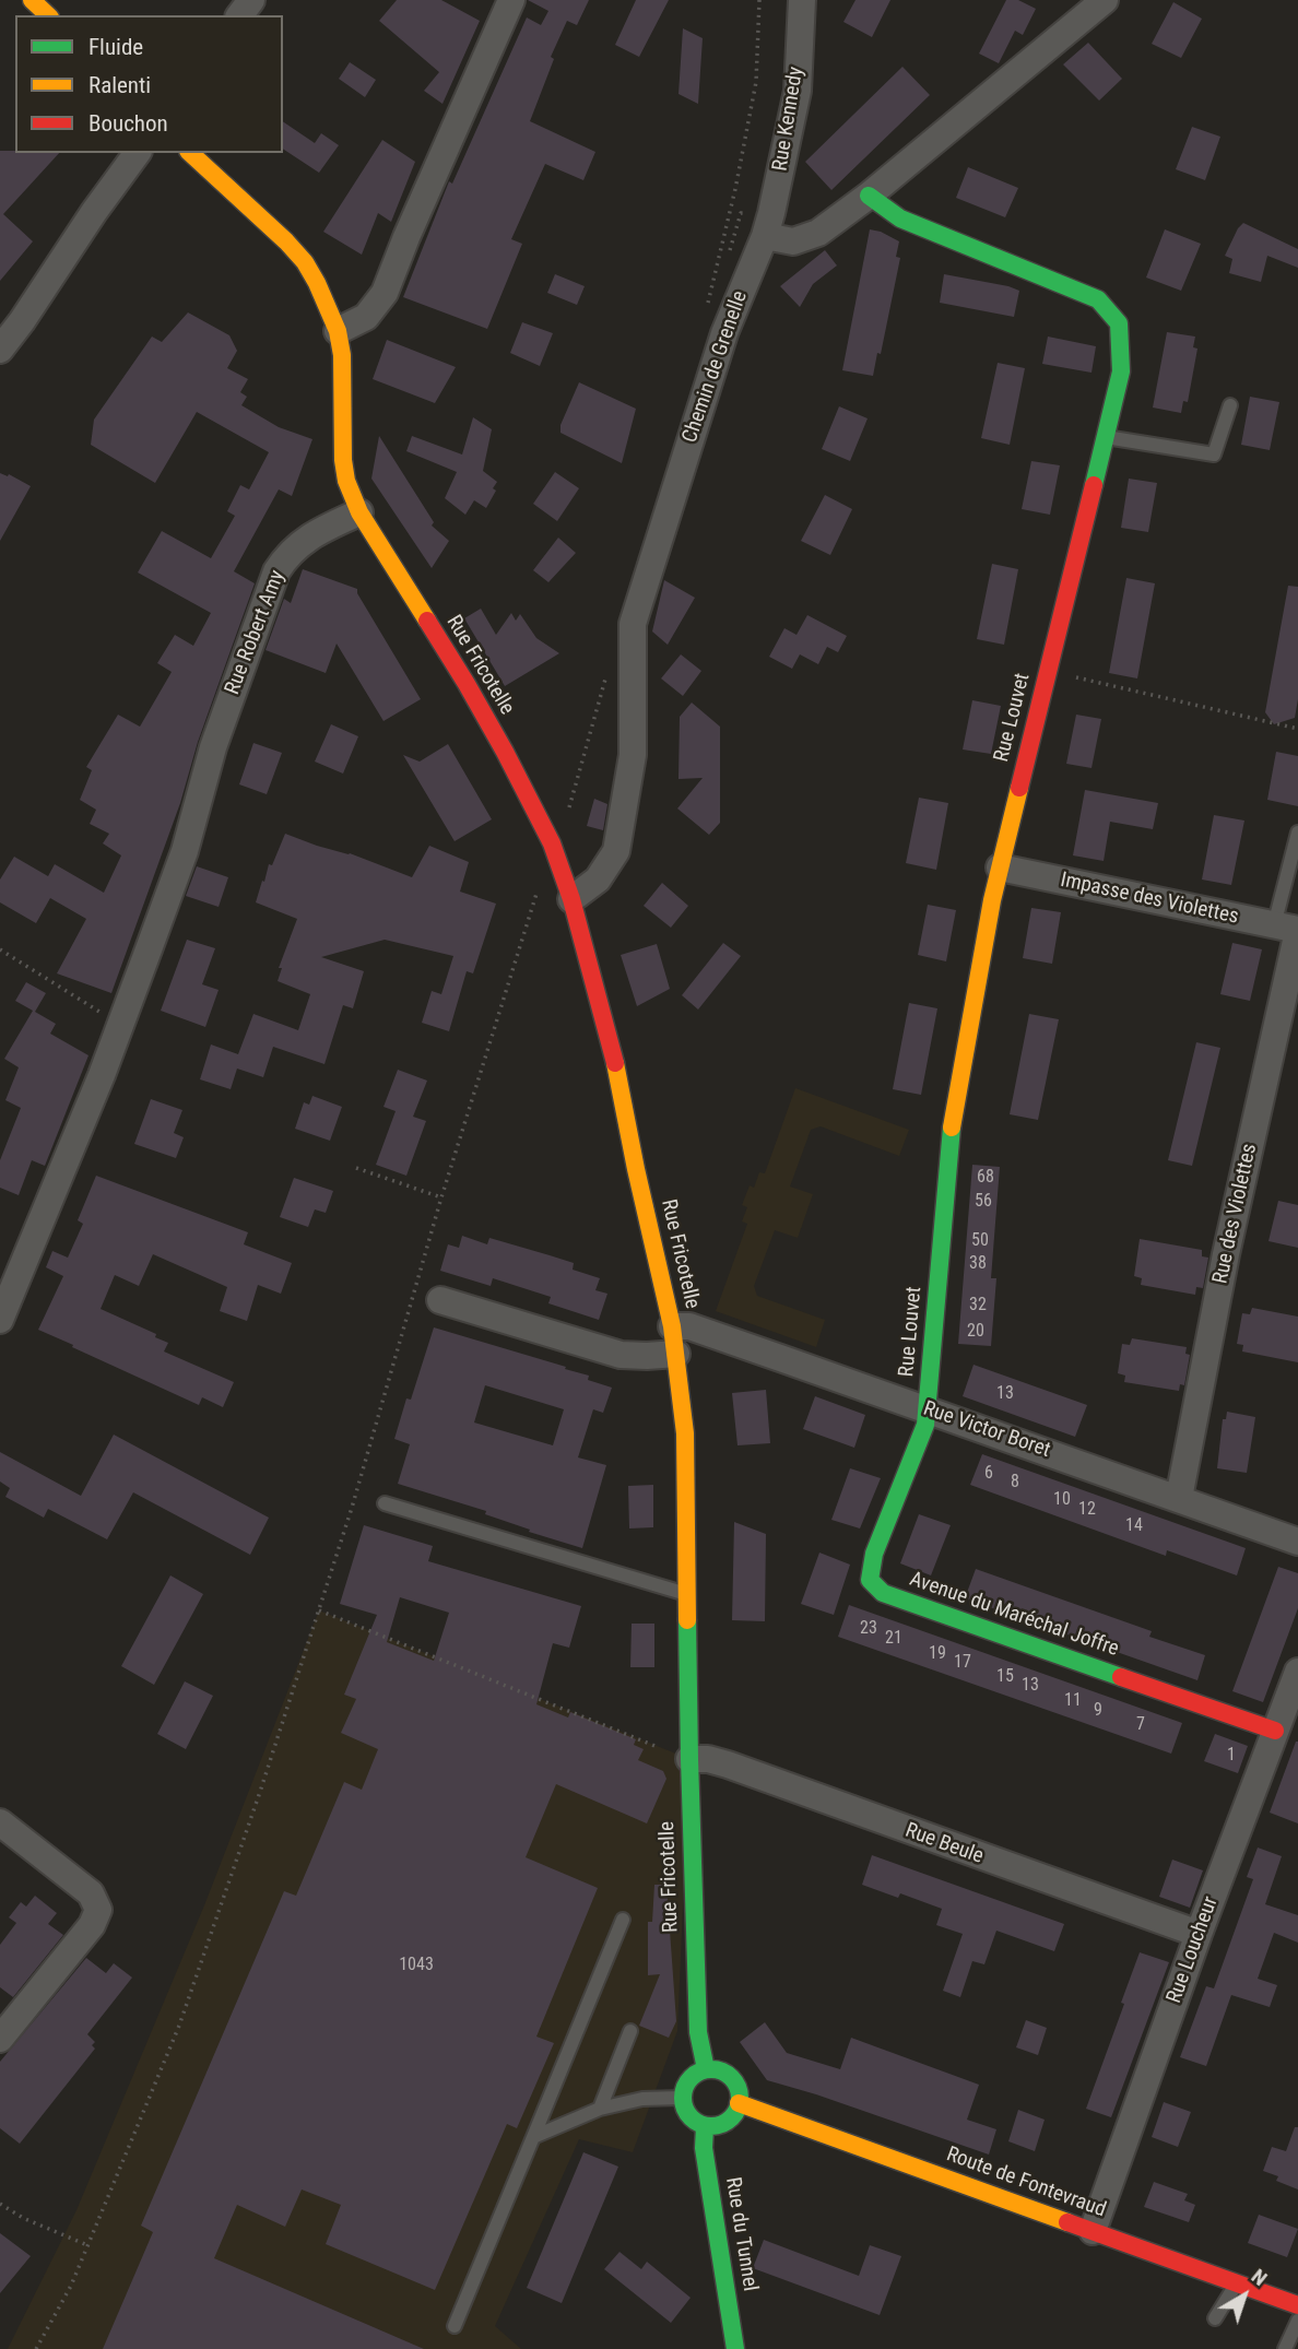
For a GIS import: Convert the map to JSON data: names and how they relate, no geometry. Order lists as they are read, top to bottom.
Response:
{
  "streets": {
    "street": [
      "Rue Kennedy",
      "Chemin de Grenelle",
      "Rue Robert Amy",
      "Rue Fricotelle",
      "Rue Louvet",
      "Impasse des Violettes",
      "Rue des Violettes",
      "Rue Victor Boret",
      "Avenue du Maréchal Joffre",
      "Rue Beule",
      "Rue Loucheur",
      "Route de Fontevraud",
      "Rue du Tunnel"
    ]
  },
  "crossings": [
    ["Rue Kennedy", "Chemin de Grenelle"],
    ["Chemin de Grenelle", "Rue Fricotelle"],
    ["Rue Robert Amy", "Rue Fricotelle"],
    ["Rue Fricotelle", "Rue Victor Boret"],
    ["Rue Fricotelle", "Rue Beule"],
    ["Rue Fricotelle", "Route de Fontevraud"],
    ["Rue Fricotelle", "Rue du Tunnel"],
    ["Rue Louvet", "Impasse des Violettes"],
    ["Rue Louvet", "Rue Victor Boret"],
    ["Rue Louvet", "Avenue du Maréchal Joffre"],
    ["Impasse des Violettes", "Rue des Violettes"],
    ["Rue des Violettes", "Rue Victor Boret"],
    ["Rue Victor Boret", "Avenue du Maréchal Joffre"],
    ["Avenue du Maréchal Joffre", "Rue Loucheur"],
    ["Rue Beule", "Rue Loucheur"],
    ["Rue Loucheur", "Route de Fontevraud"],
    ["Route de Fontevraud", "Rue du Tunnel"]
  ],
  "house_numbers": [
    "68",
    "56",
    "50",
    "38",
    "32",
    "20",
    "13",
    "6",
    "8",
    "10",
    "12",
    "14",
    "23",
    "21",
    "19",
    "17",
    "15",
    "13",
    "11",
    "9",
    "7",
    "1",
    "1043"
  ],
  "legend": ["Fluide", "Ralenti", "Bouchon"],
  "north": "top right"
}
